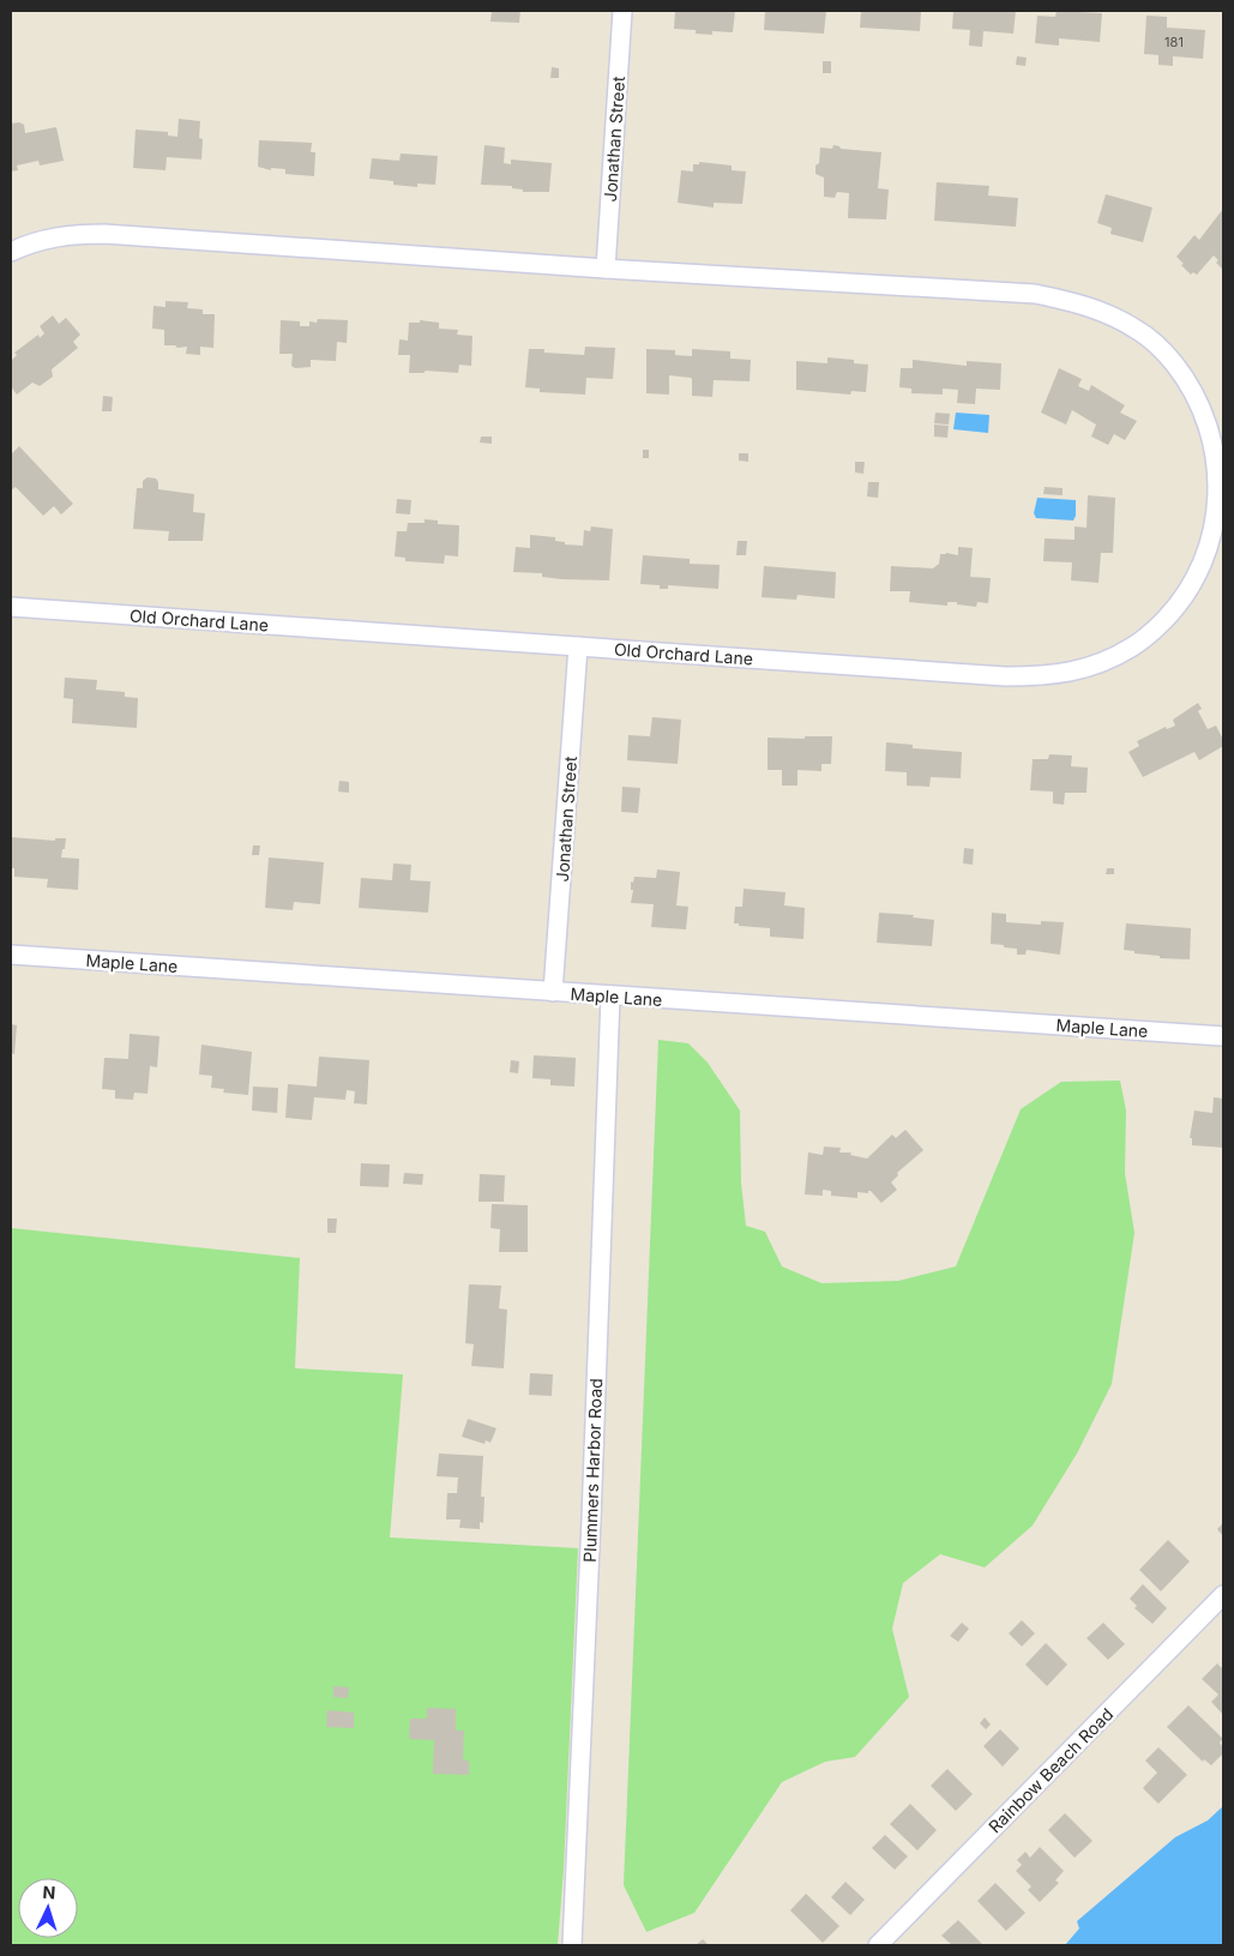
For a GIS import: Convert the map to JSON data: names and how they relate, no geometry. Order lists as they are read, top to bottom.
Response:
{
  "streets": {
    "street": [
      "Jonathan Street",
      "Old Orchard Lane",
      "Maple Lane",
      "Plummers Harbor Road",
      "Rainbow Beach Road"
    ]
  },
  "crossings": [
    ["Jonathan Street", "Old Orchard Lane"],
    ["Jonathan Street", "Maple Lane"],
    ["Maple Lane", "Plummers Harbor Road"]
  ],
  "house_numbers": ["181"],
  "north": "top"
}
